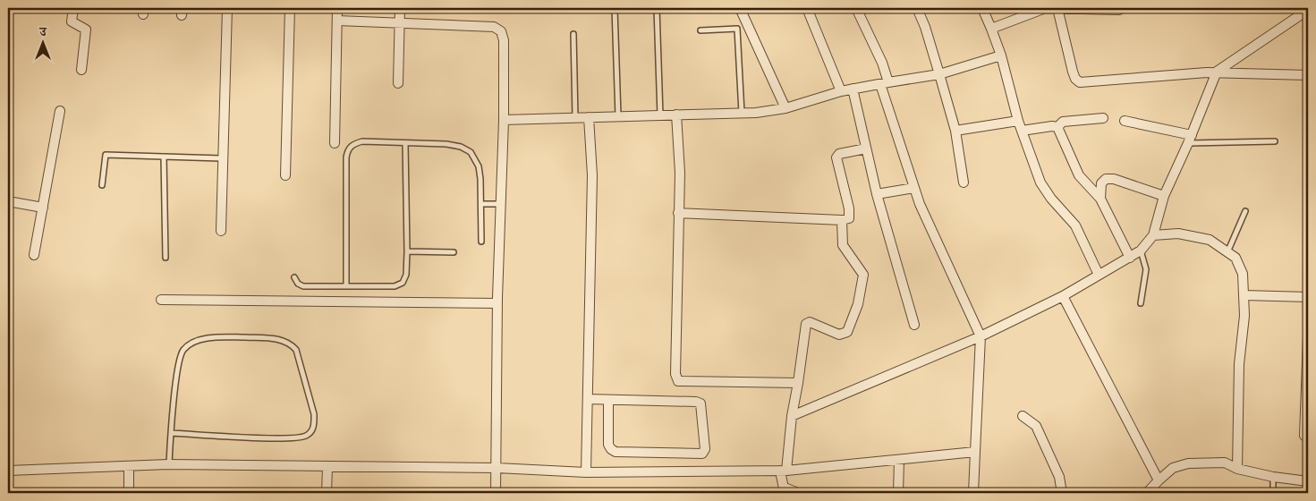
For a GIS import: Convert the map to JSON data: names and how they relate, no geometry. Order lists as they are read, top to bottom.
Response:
{
  "north": "top"
}
